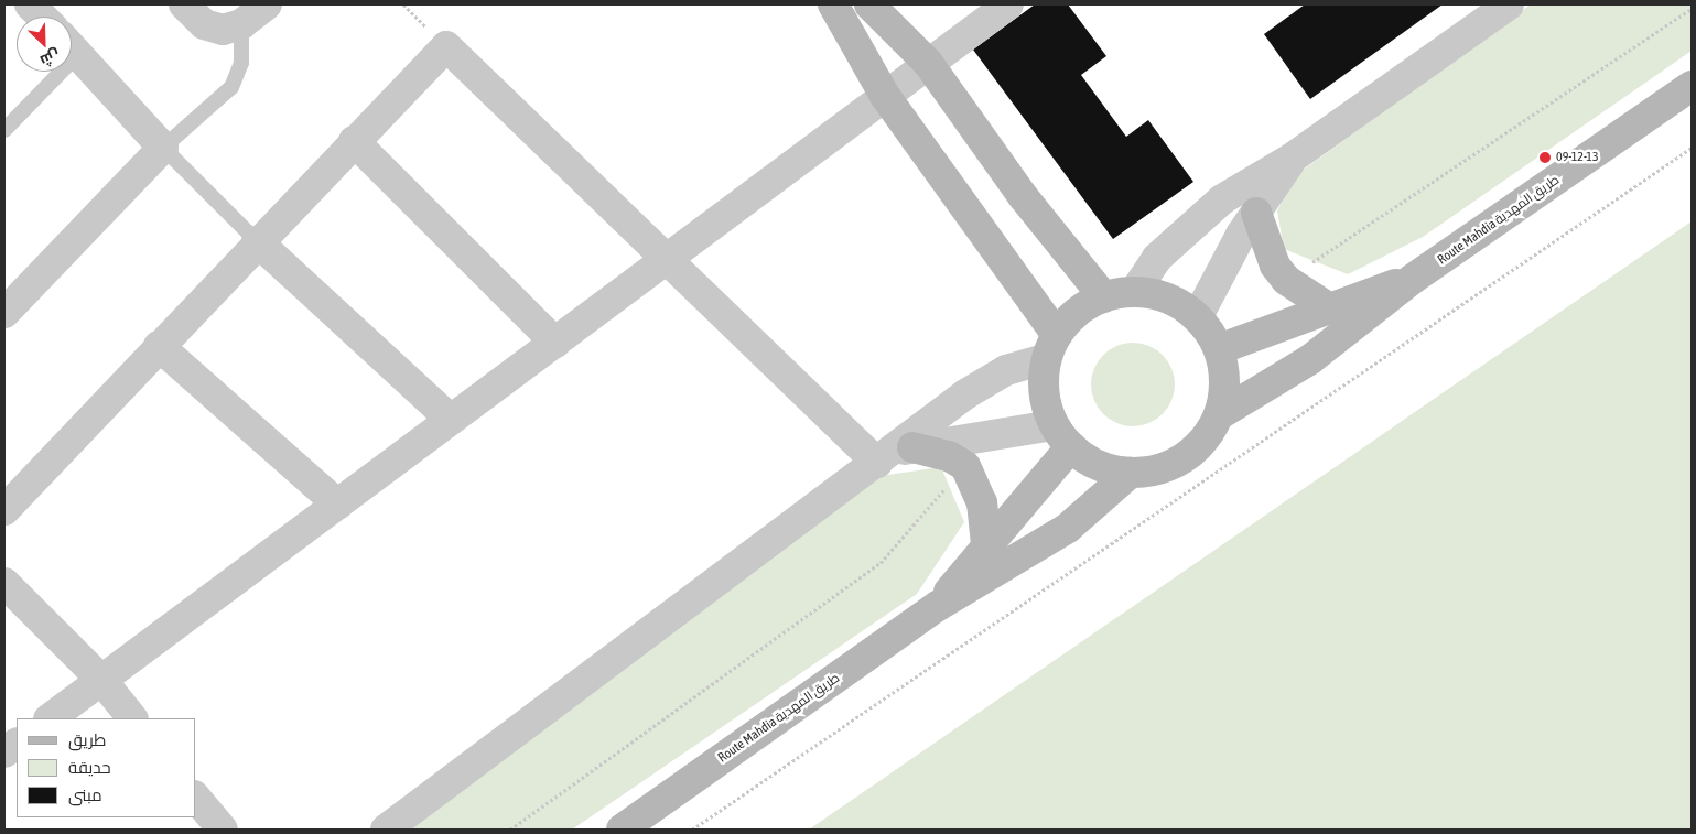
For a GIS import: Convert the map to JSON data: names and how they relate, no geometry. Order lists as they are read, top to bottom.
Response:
{
  "streets": {
    "street": ["Route Mahdia طريق المهدية"]
  },
  "places": ["09-12-13"],
  "legend": ["طريق", "حديقة", "مبنى"],
  "north": "bottom right"
}
